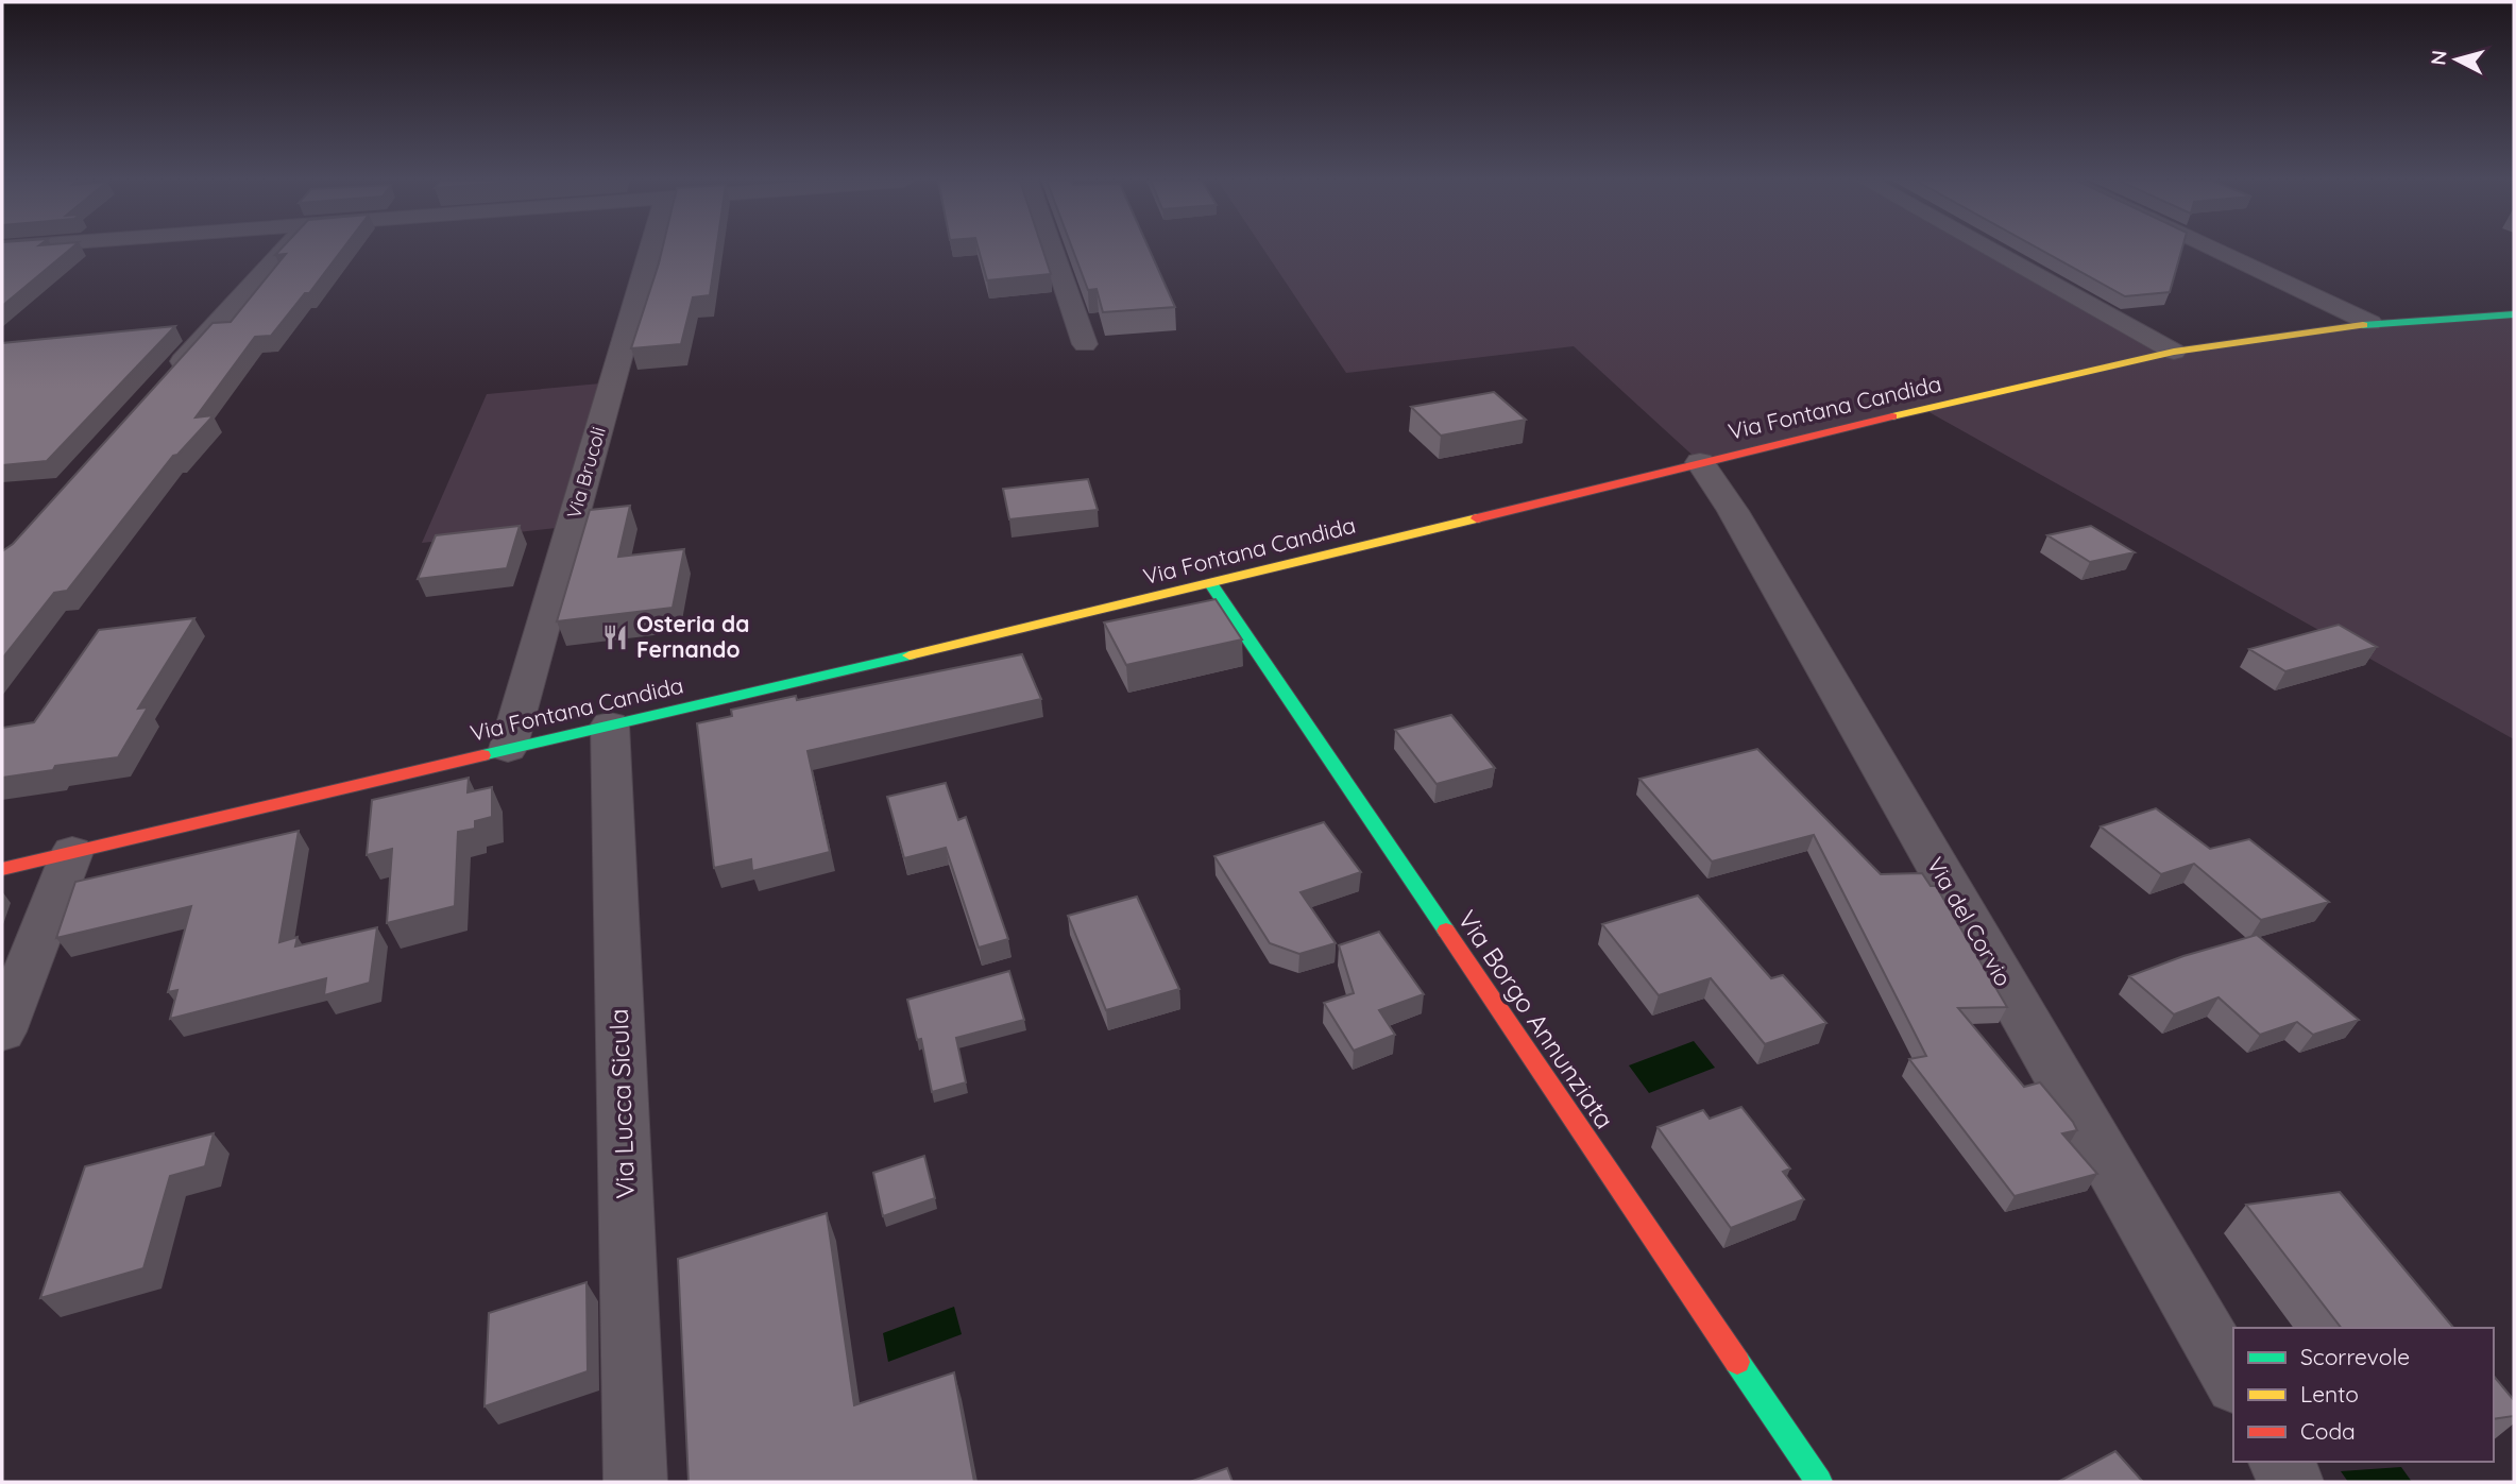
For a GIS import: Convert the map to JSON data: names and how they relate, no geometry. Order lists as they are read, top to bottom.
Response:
{
  "streets": {
    "main road": ["Via Fontana Candida", "Via Borgo Annunziata"],
    "street": ["Via Brucoli", "Via del Corvio", "Via Lucca Sicula"]
  },
  "crossings": [
    ["Via Fontana Candida", "Via Brucoli"],
    ["Via Fontana Candida", "Via del Corvio"],
    ["Via Fontana Candida", "Via Borgo Annunziata"],
    ["Via Fontana Candida", "Via Lucca Sicula"]
  ],
  "places": {
    "restaurant": ["Osteria da Fernando"]
  },
  "legend": ["Scorrevole", "Lento", "Coda"],
  "north": "left"
}
